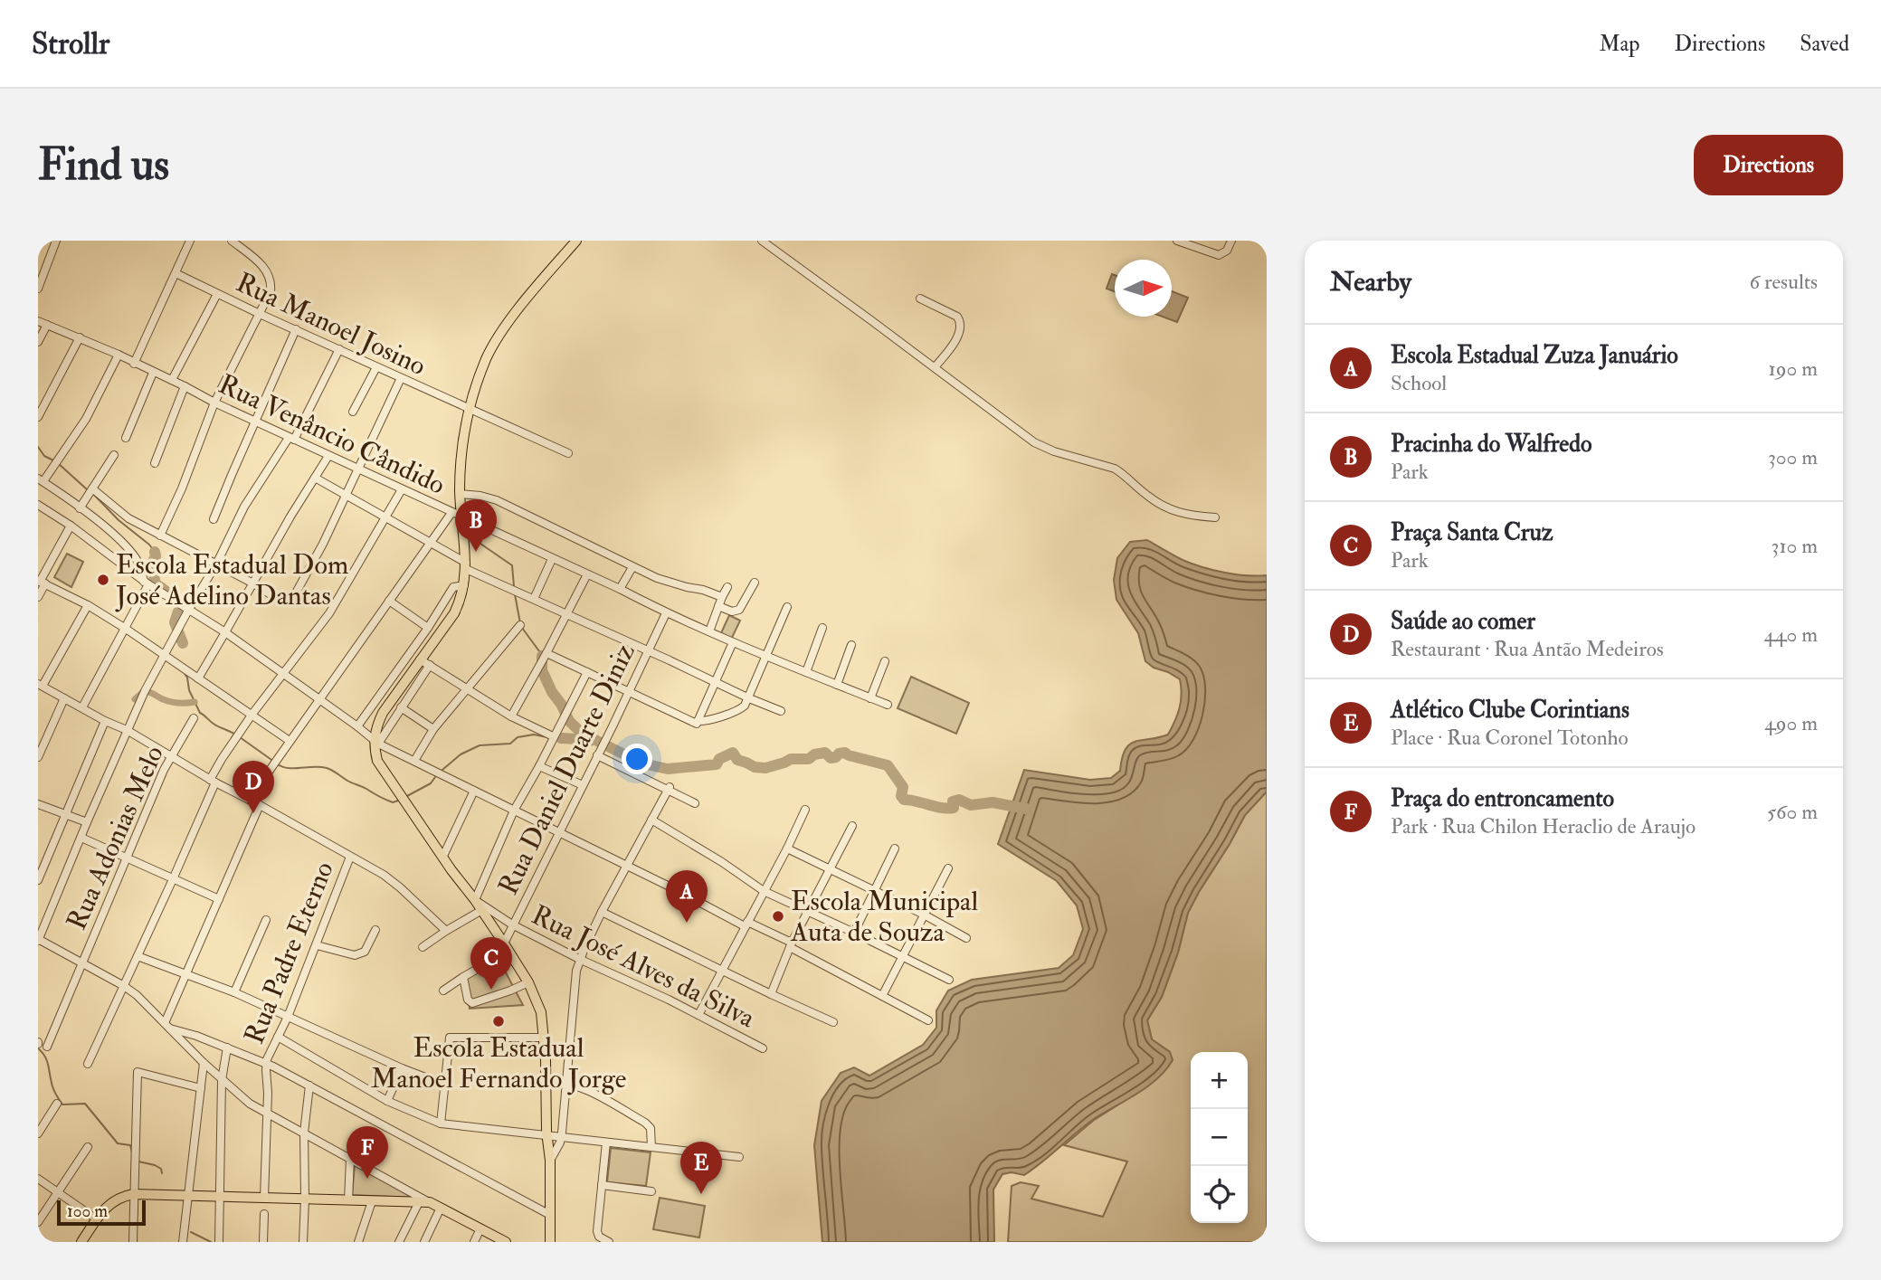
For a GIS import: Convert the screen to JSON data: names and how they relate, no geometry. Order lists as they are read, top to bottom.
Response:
{
  "streets": {
    "street": [
      "Rua Manoel Josino",
      "Rua Venâncio Cândido",
      "Rua Daniel Duarte Diniz",
      "Rua Adonias Melo",
      "Rua Padre Eterno",
      "Rua José Alves da Silva"
    ]
  },
  "crossings": [
    ["Rua Venâncio Cândido", "Rua Daniel Duarte Diniz"],
    ["Rua Daniel Duarte Diniz", "Rua José Alves da Silva"]
  ],
  "places": ["Escola Estadual Dom José Adelino Dantas", "Escola Municipal Auta de Souza", "Escola Estadual Manoel Fernando Jorge"],
  "scale_bar": "100 m",
  "north": "right",
  "page": {
    "header": "Strollr",
    "nav": ["Map", "Directions", "Saved"],
    "buttons": "Directions",
    "title": "Find us",
    "heading": ["Nearby", "6 results"],
    "list": [
      {
        "mark": "A",
        "name": "Escola Estadual Zuza Januário",
        "note": "School",
        "value": "190 m"
      },
      {
        "mark": "B",
        "name": "Pracinha do Walfredo",
        "note": "Park",
        "value": "300 m"
      },
      {
        "mark": "C",
        "name": "Praça Santa Cruz",
        "note": "Park",
        "value": "310 m"
      },
      {
        "mark": "D",
        "name": "Saúde ao comer",
        "note": "Restaurant · Rua Antão Medeiros",
        "value": "440 m"
      },
      {
        "mark": "E",
        "name": "Atlético Clube Corintians",
        "note": "Place · Rua Coronel Totonho",
        "value": "490 m"
      },
      {
        "mark": "F",
        "name": "Praça do entroncamento",
        "note": "Park · Rua Chilon Heraclio de Araujo",
        "value": "560 m"
      }
    ],
    "pins": [
      "B",
      "D",
      "A",
      "C",
      "F",
      "E"
    ],
    "map_buttons": ["+", "−"],
    "scale": "100 m"
  }
}
